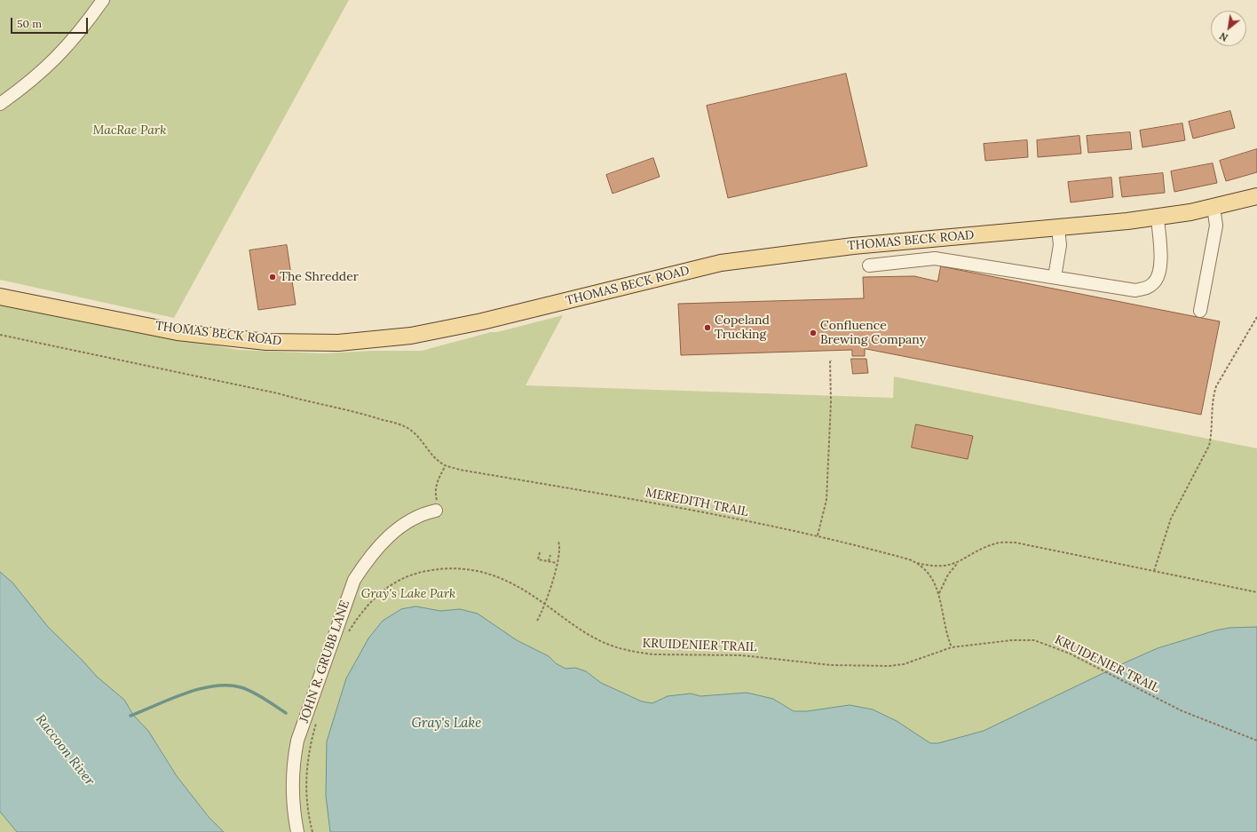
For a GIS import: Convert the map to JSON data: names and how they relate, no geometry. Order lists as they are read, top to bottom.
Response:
{
  "streets": {
    "main road": ["THOMAS BECK ROAD"],
    "lane": ["JOHN R. GRUBB LANE"],
    "path": ["MEREDITH TRAIL", "KRUIDENIER TRAIL"]
  },
  "crossings": [
    ["MEREDITH TRAIL", "KRUIDENIER TRAIL"]
  ],
  "water": ["Gray's Lake", "Raccoon River"],
  "parks": ["MacRae Park", "Gray's Lake Park"],
  "places": ["The Shredder", "Copeland Trucking", "Confluence Brewing Company"],
  "scale_bar": "50 m",
  "north": "bottom left"
}
